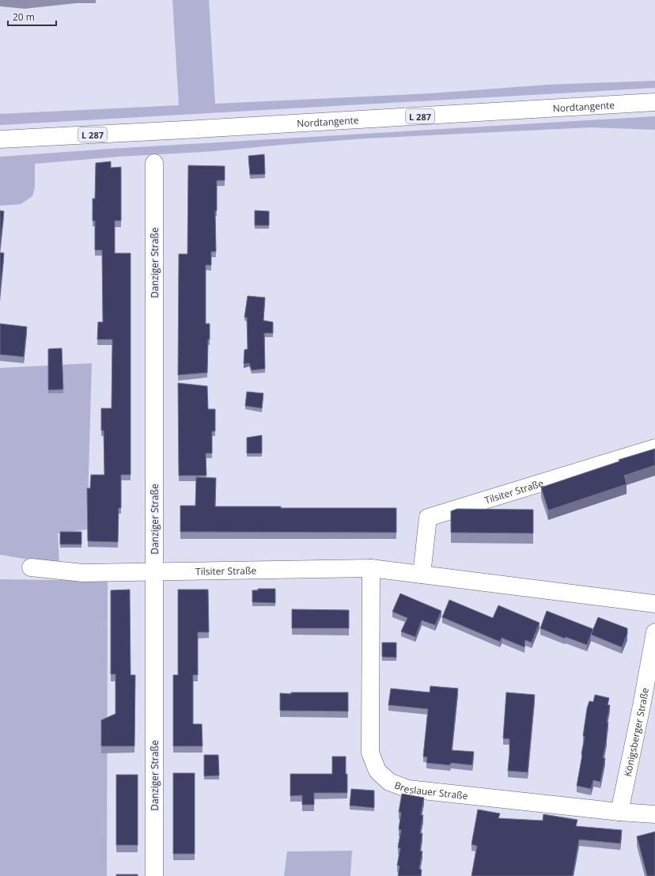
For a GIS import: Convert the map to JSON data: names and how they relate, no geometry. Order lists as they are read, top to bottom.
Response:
{
  "streets": {
    "street": [
      "Nordtangente",
      "L 287",
      "Danziger Straße",
      "Tilsiter Straße",
      "Königsberger Straße",
      "Breslauer Straße"
    ]
  },
  "crossings": [
    ["Danziger Straße", "Tilsiter Straße"],
    ["Tilsiter Straße", "Breslauer Straße"],
    ["Königsberger Straße", "Breslauer Straße"]
  ],
  "scale_bar": "20 m"
}
